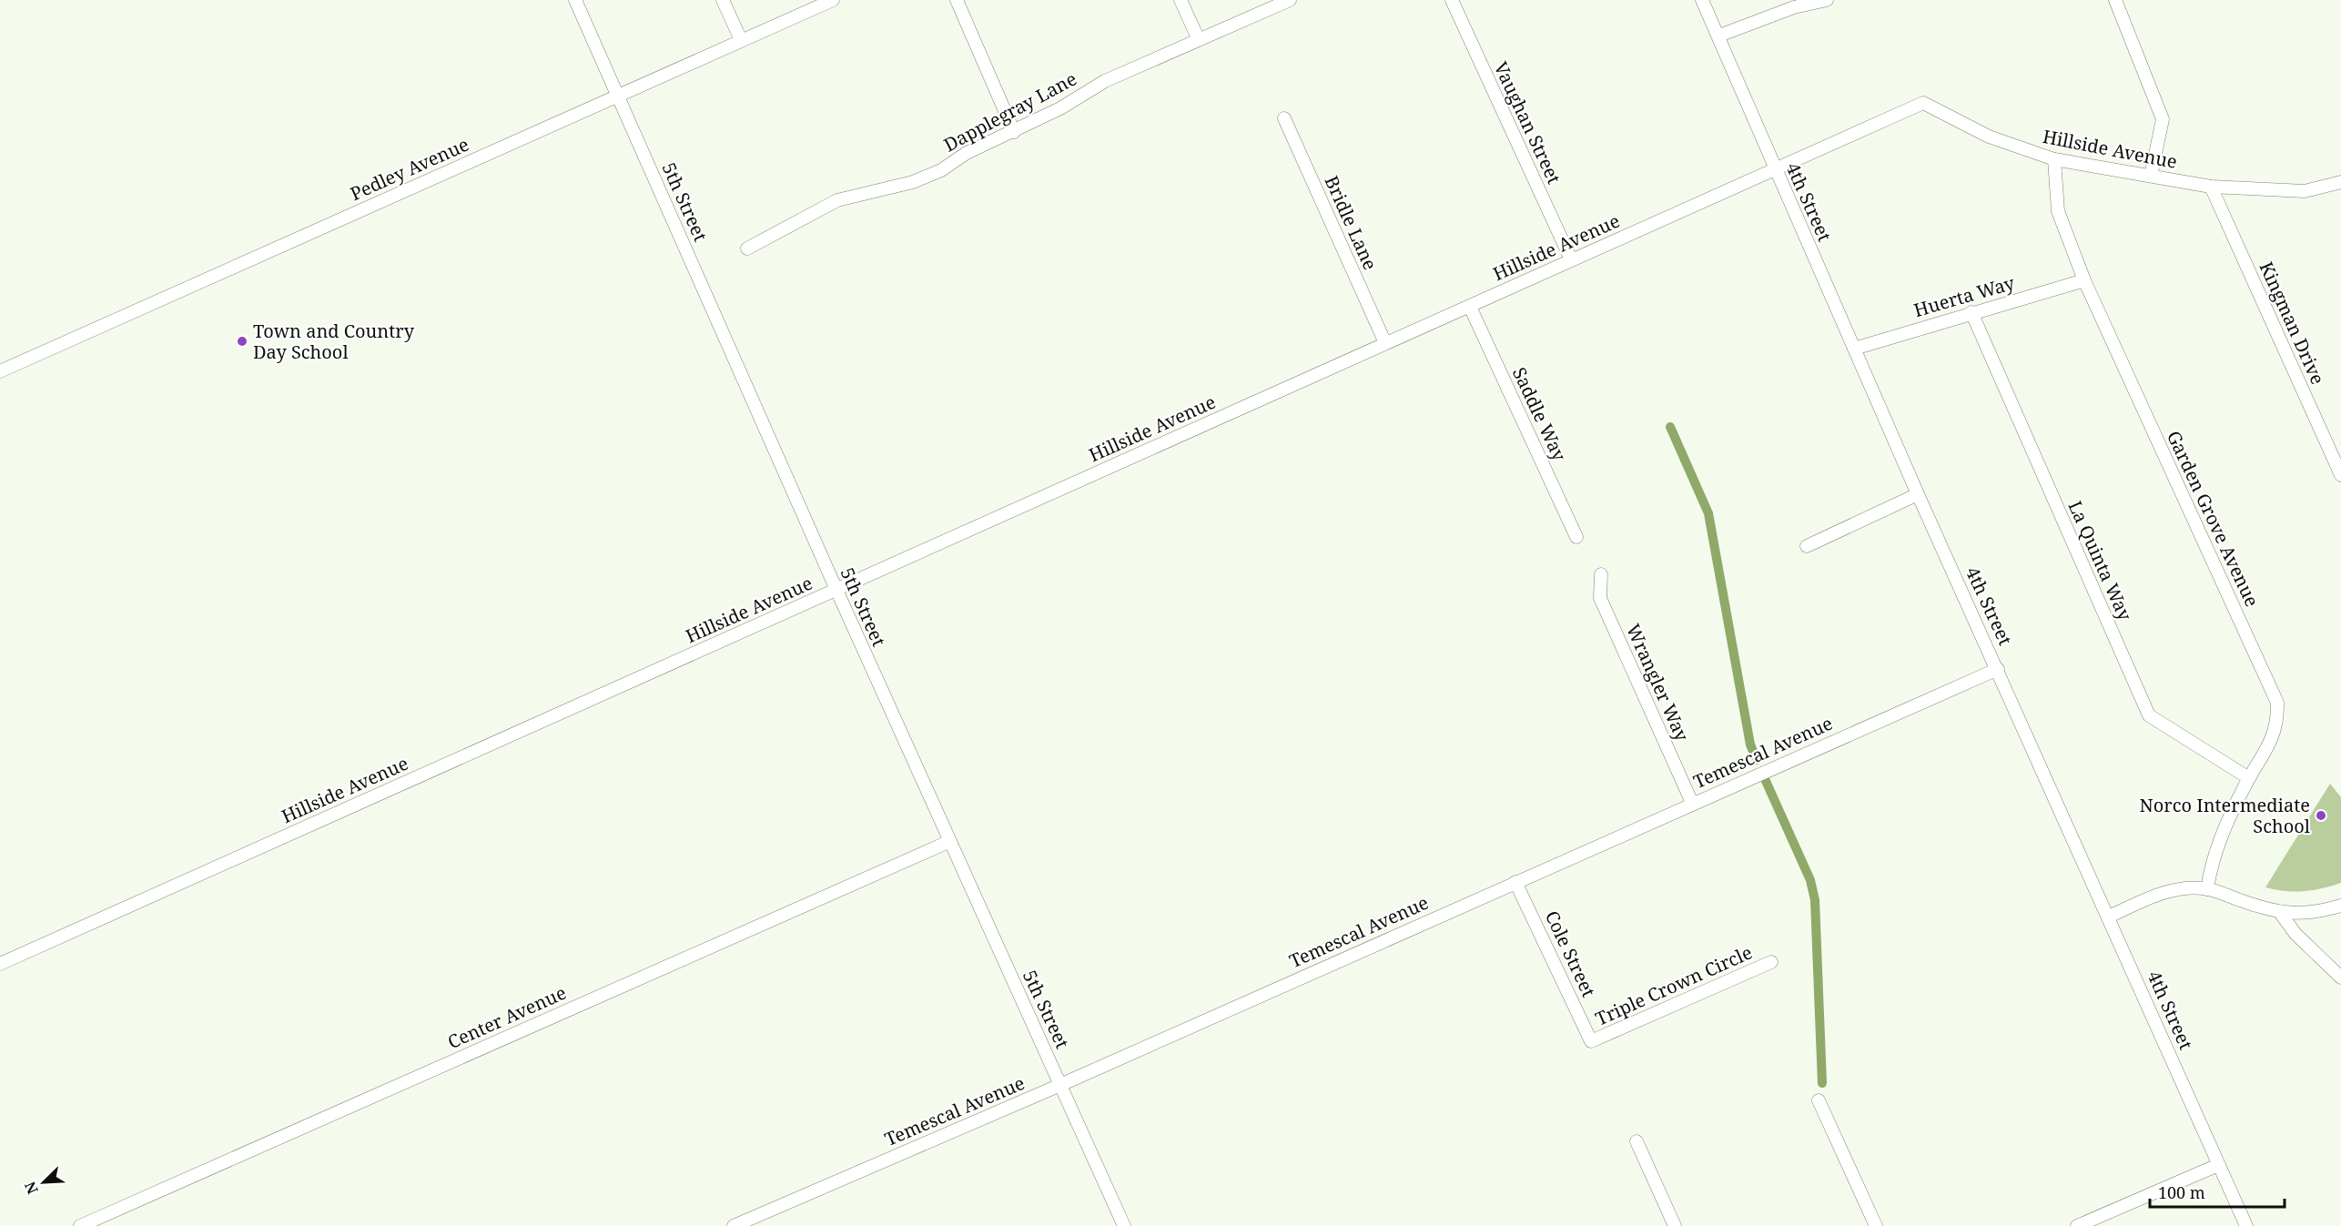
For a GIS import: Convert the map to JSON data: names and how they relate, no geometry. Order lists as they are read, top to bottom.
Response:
{
  "streets": {
    "street": [
      "Dapplegray Lane",
      "Vaughan Street",
      "Hillside Avenue",
      "Pedley Avenue",
      "5th Street",
      "4th Street",
      "Bridle Lane",
      "Huerta Way",
      "Kingman Drive",
      "Saddle Way",
      "Garden Grove Avenue",
      "La Quinta Way",
      "Wrangler Way",
      "Temescal Avenue",
      "Cole Street",
      "Triple Crown Circle",
      "Center Avenue"
    ]
  },
  "crossings": [
    ["Vaughan Street", "Hillside Avenue"],
    ["Hillside Avenue", "5th Street"],
    ["Hillside Avenue", "4th Street"],
    ["Hillside Avenue", "Bridle Lane"],
    ["Hillside Avenue", "Kingman Drive"],
    ["Hillside Avenue", "Saddle Way"],
    ["Hillside Avenue", "Garden Grove Avenue"],
    ["Pedley Avenue", "5th Street"],
    ["5th Street", "Temescal Avenue"],
    ["5th Street", "Center Avenue"],
    ["4th Street", "Huerta Way"],
    ["4th Street", "Temescal Avenue"],
    ["Huerta Way", "Garden Grove Avenue"],
    ["Huerta Way", "La Quinta Way"],
    ["Garden Grove Avenue", "La Quinta Way"],
    ["Wrangler Way", "Temescal Avenue"],
    ["Temescal Avenue", "Cole Street"],
    ["Cole Street", "Triple Crown Circle"]
  ],
  "places": ["Town and Country Day School", "Norco Intermediate School"],
  "scale_bar": "100 m",
  "north": "bottom left"
}
